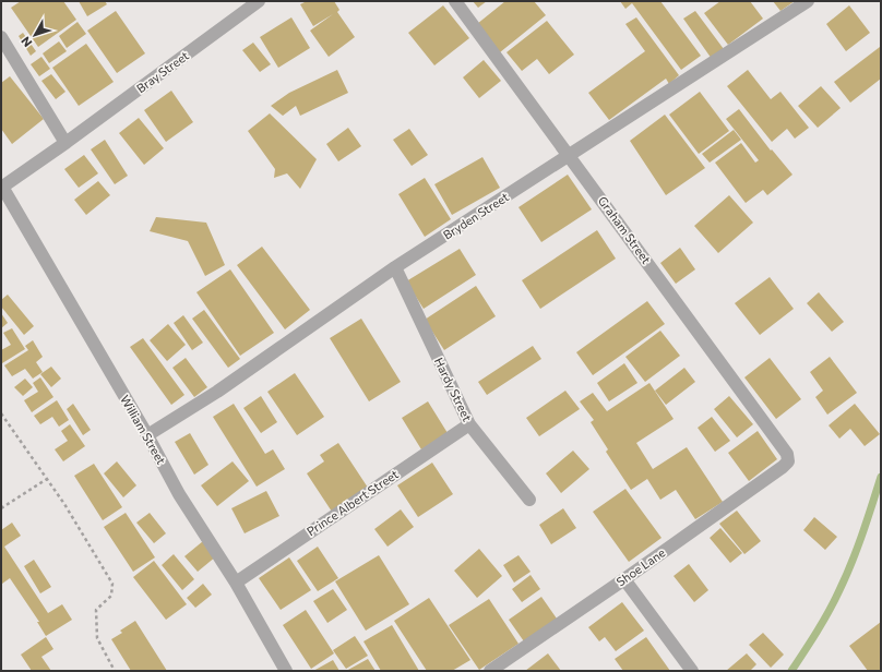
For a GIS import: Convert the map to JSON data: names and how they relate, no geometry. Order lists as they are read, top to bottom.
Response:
{
  "streets": {
    "street": [
      "Bray Street",
      "Bryden Street",
      "Graham Street",
      "Hardy Street",
      "William Street",
      "Prince Albert Street",
      "Shoe Lane"
    ]
  },
  "crossings": [
    ["Bray Street", "William Street"],
    ["Bryden Street", "Graham Street"],
    ["Bryden Street", "Hardy Street"],
    ["Bryden Street", "William Street"],
    ["Graham Street", "Shoe Lane"],
    ["Hardy Street", "Prince Albert Street"],
    ["William Street", "Prince Albert Street"]
  ],
  "north": "bottom left"
}
